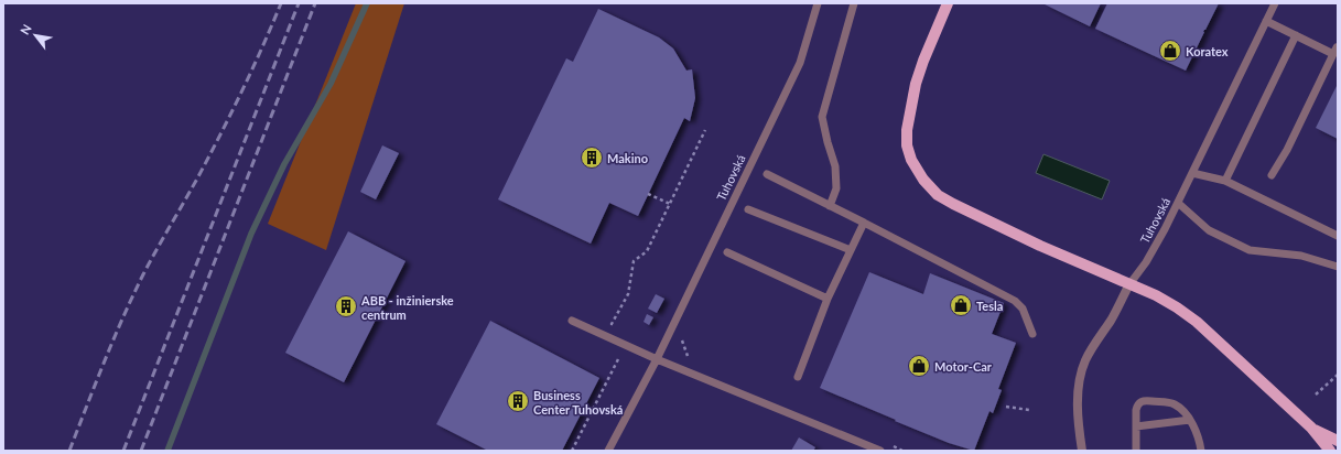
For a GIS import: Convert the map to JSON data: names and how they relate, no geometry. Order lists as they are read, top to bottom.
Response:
{
  "streets": {
    "street": ["Tuhovská"]
  },
  "places": {
    "shop": ["Koratex", "Tesla", "Motor-Car"],
    "building": ["Makino", "ABB - inžinierske centrum", "Business Center Tuhovská"]
  },
  "north": "top left"
}
